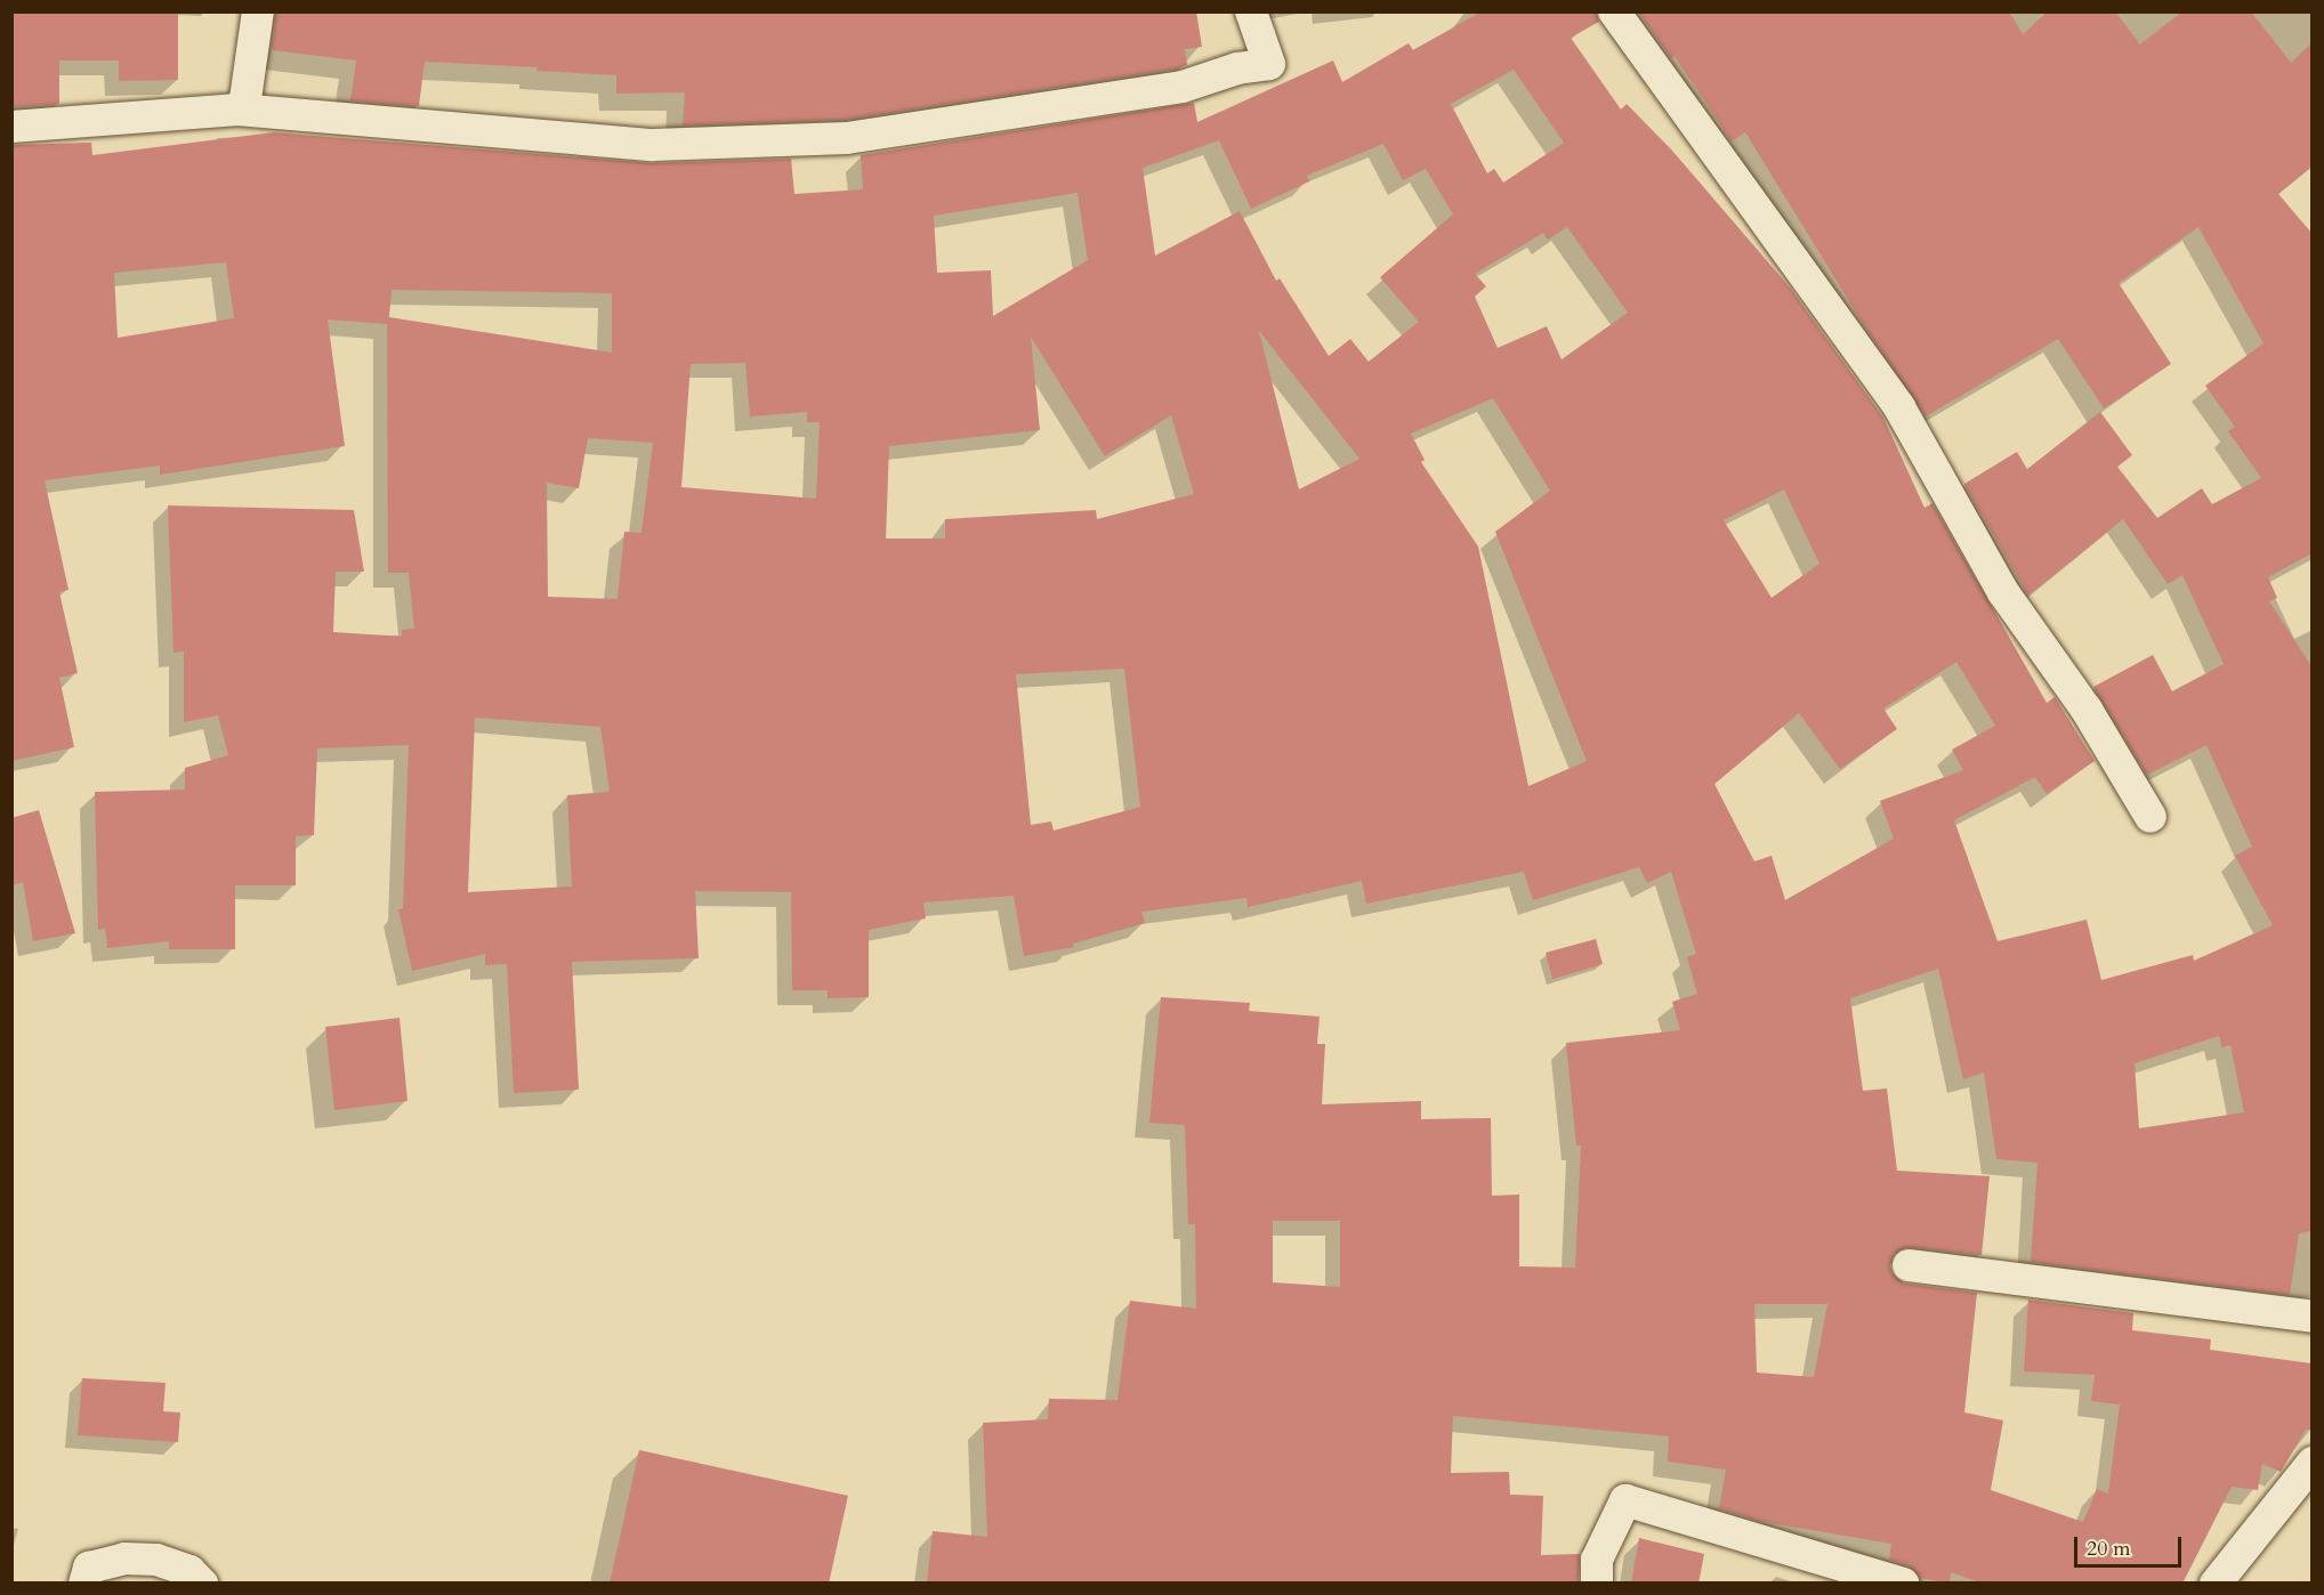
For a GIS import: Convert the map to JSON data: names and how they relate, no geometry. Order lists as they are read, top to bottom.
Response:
{
  "scale_bar": "20 m"
}
